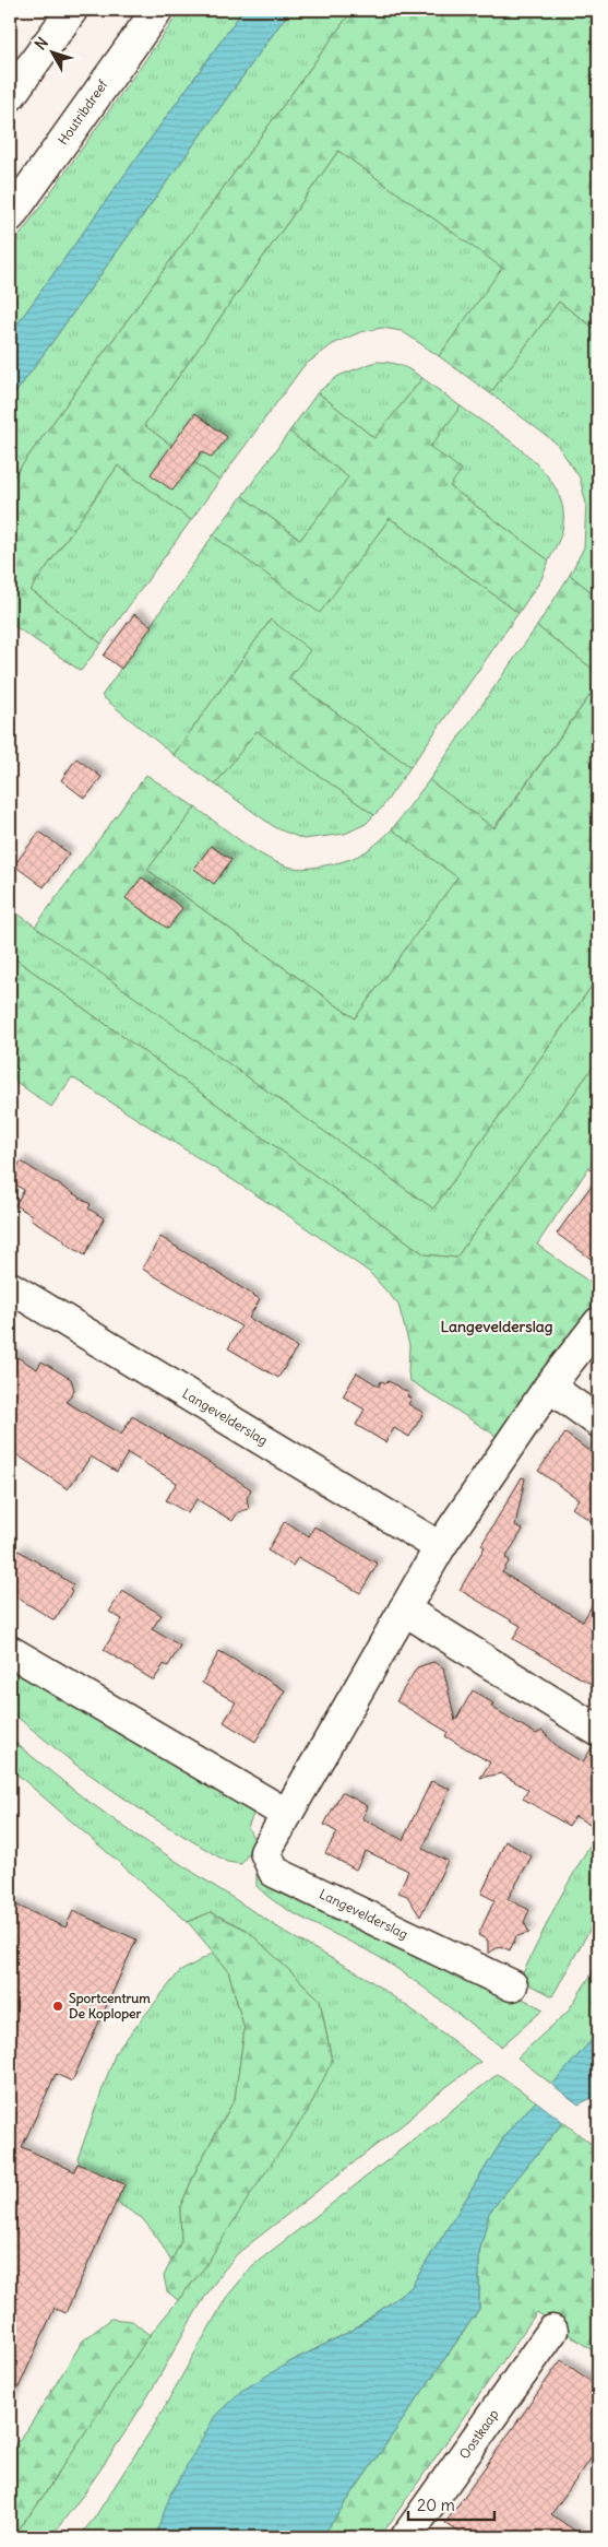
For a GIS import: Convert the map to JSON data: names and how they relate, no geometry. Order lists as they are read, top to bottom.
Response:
{
  "streets": {
    "street": ["Houtribdreef", "Langevelderslag", "Oostkaap"]
  },
  "districts": ["Langevelderslag"],
  "places": ["Sportcentrum De Koploper"],
  "scale_bar": "20 m",
  "north": "top left"
}
